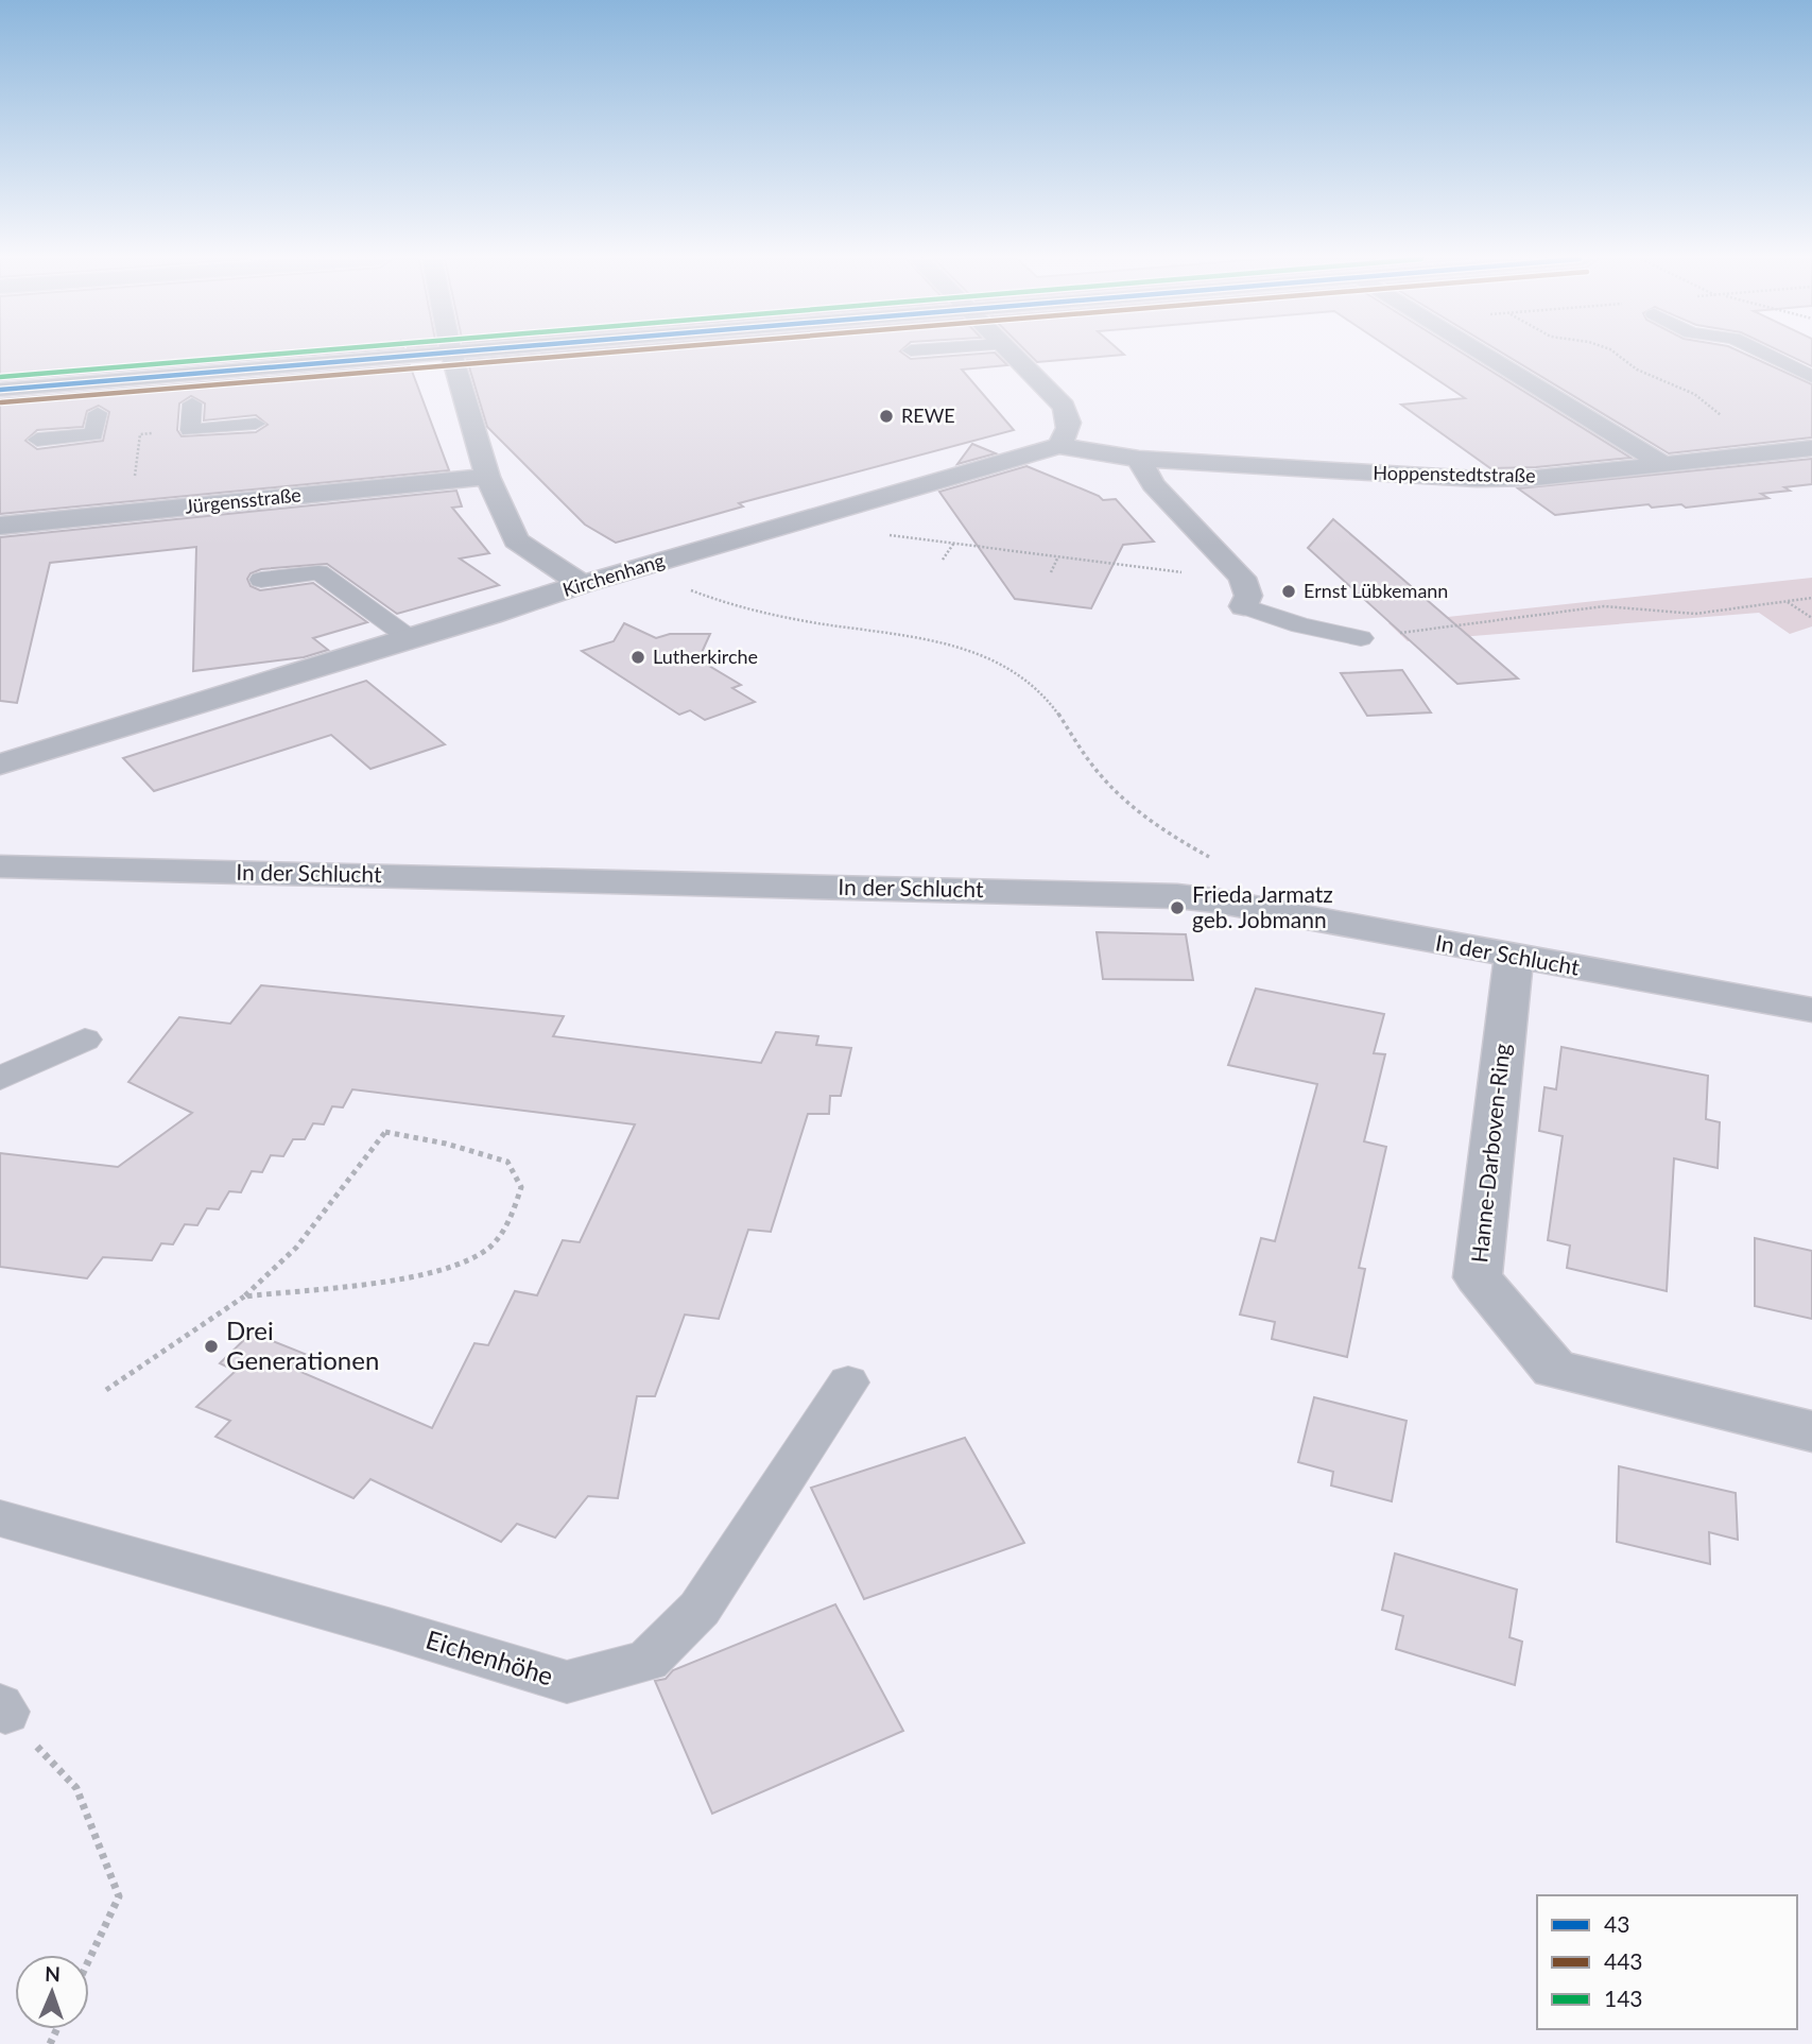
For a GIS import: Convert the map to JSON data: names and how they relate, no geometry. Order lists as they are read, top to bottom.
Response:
{
  "streets": {
    "street": [
      "Hoppenstedtstraße",
      "Jürgensstraße",
      "Kirchenhang",
      "In der Schlucht",
      "Hanne-Darboven-Ring"
    ],
    "lane": ["Eichenhöhe"]
  },
  "crossings": [
    ["Hoppenstedtstraße", "Kirchenhang"],
    ["In der Schlucht", "Hanne-Darboven-Ring"]
  ],
  "places": [
    "REWE",
    "Ernst Lübkemann",
    "Lutherkirche",
    "Frieda Jarmatz geb. Jobmann",
    "Drei Generationen"
  ],
  "lines": ["transit line 43", "transit line 443", "transit line 143"],
  "legend": ["43", "443", "143"],
  "north": "top"
}
